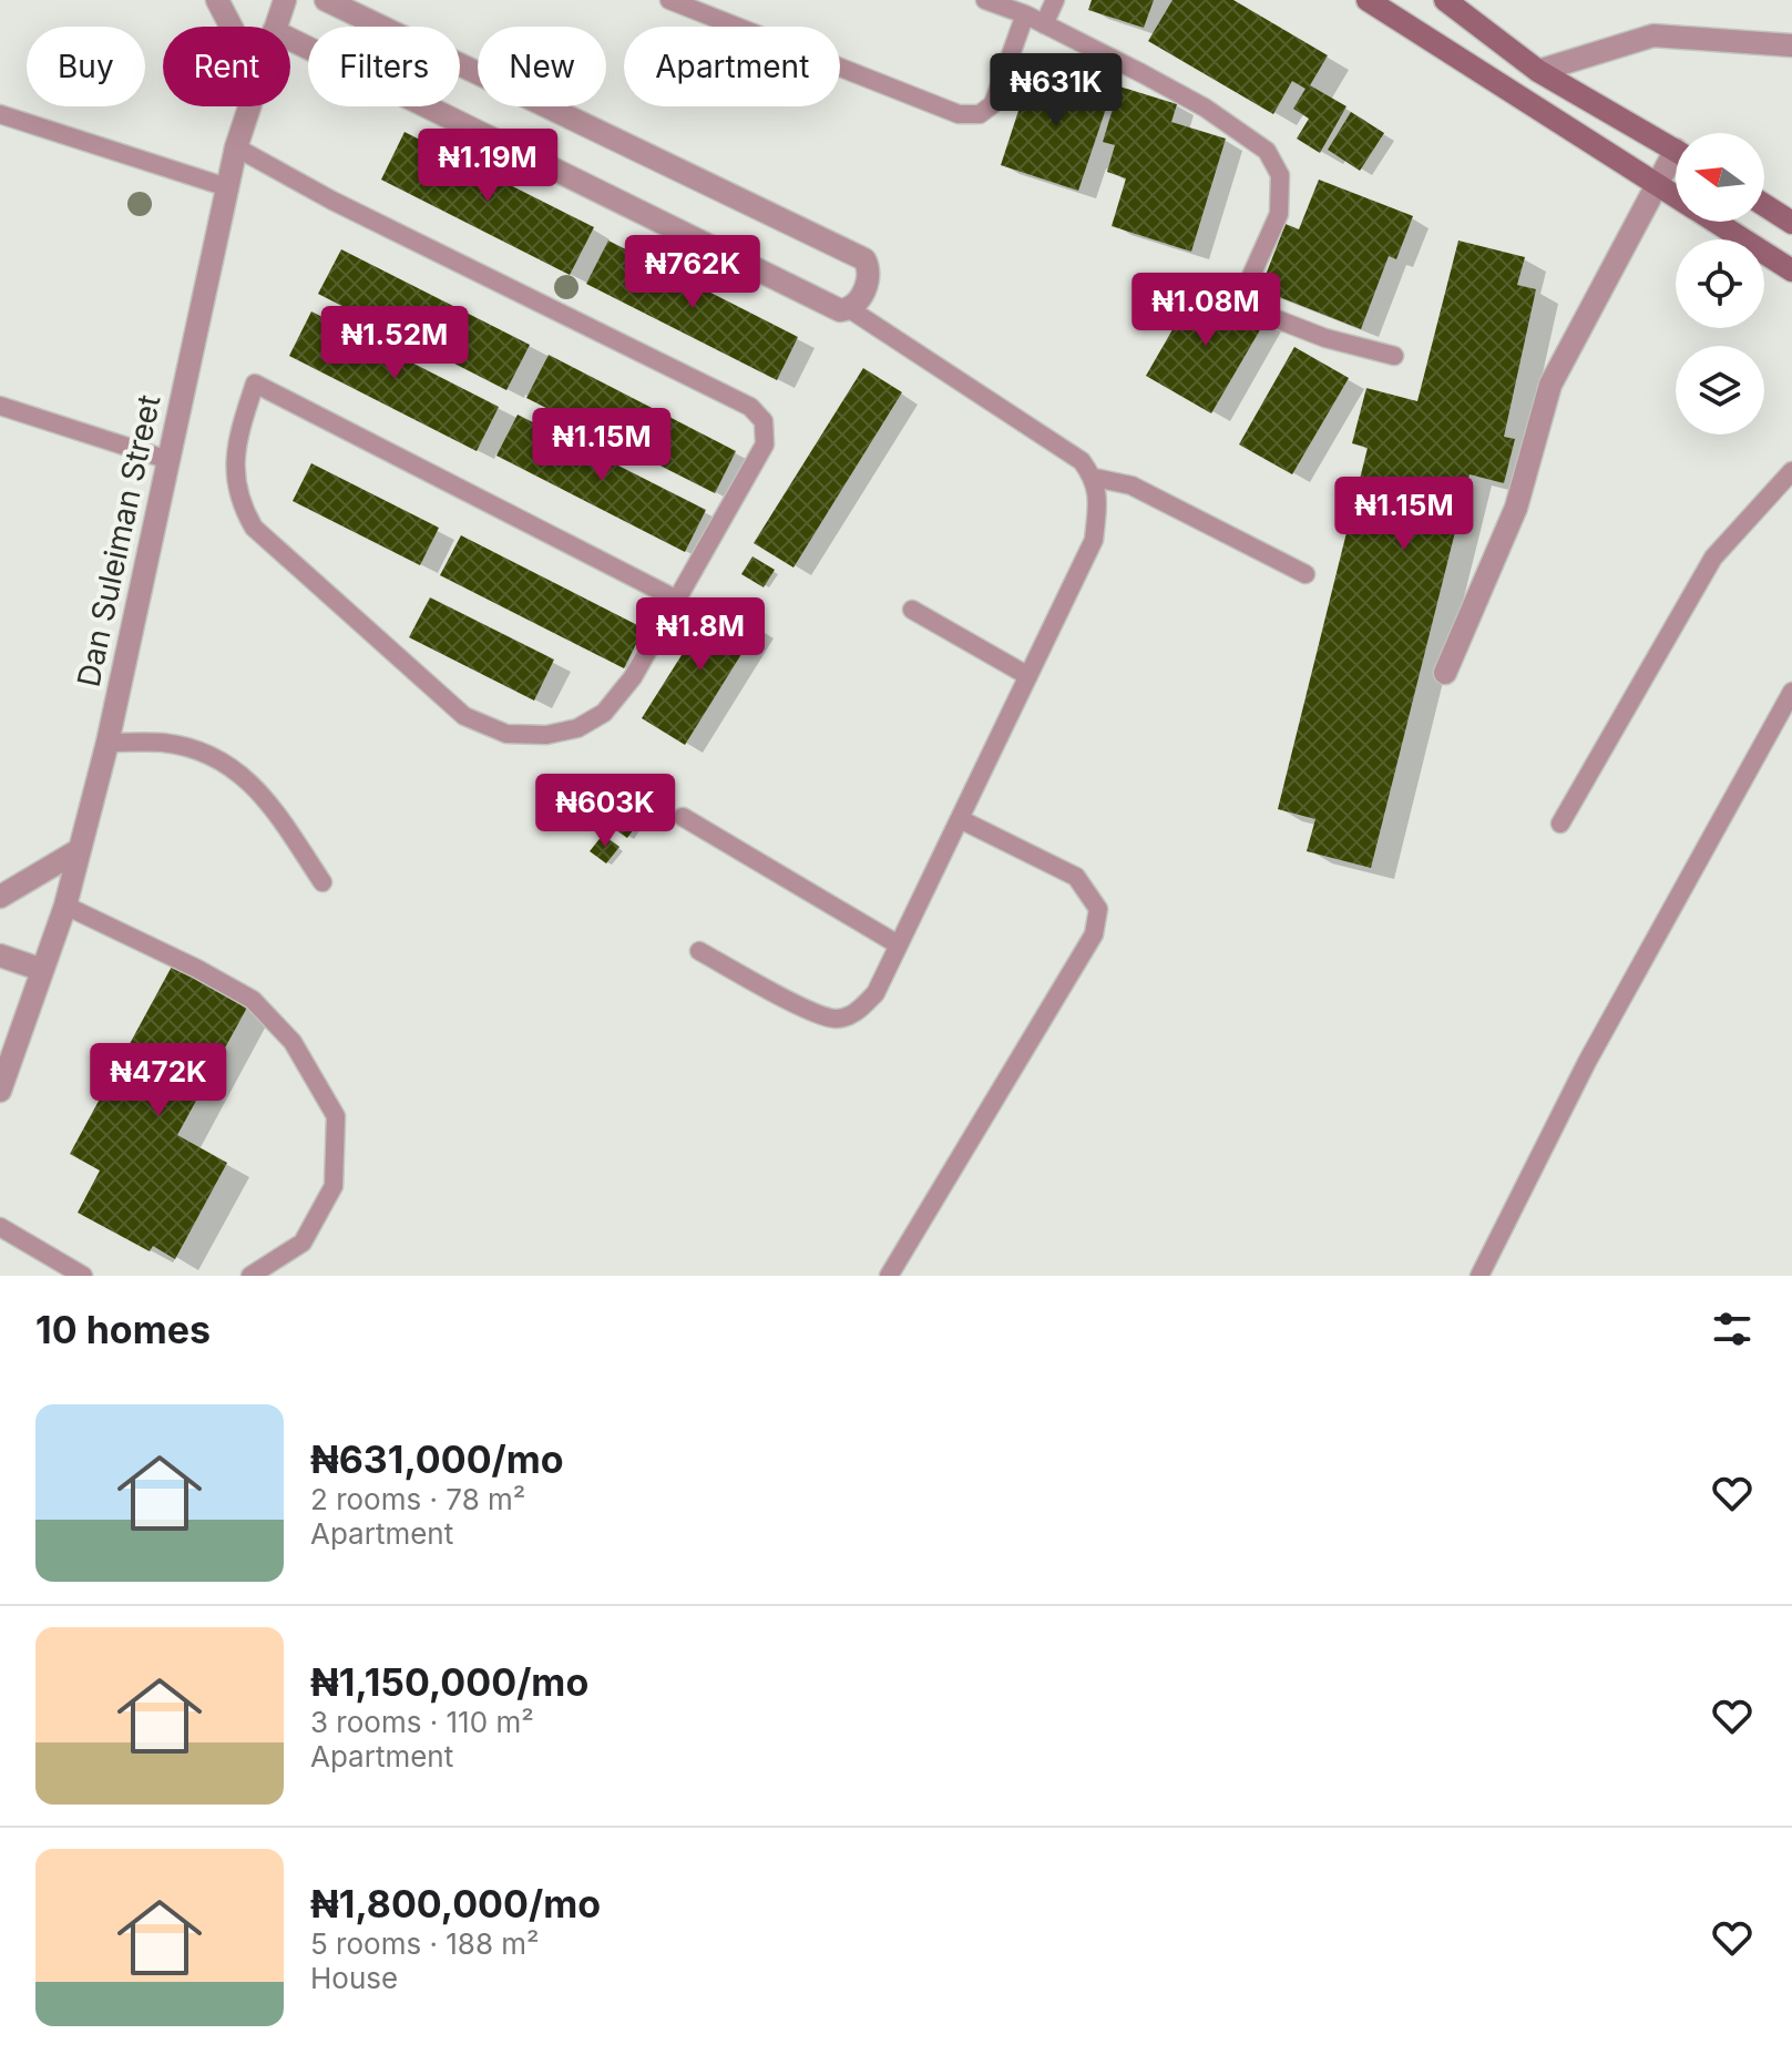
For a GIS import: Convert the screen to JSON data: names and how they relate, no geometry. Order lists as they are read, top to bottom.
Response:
{
  "streets": {
    "street": ["Dan Suleiman Street"]
  },
  "north": "left",
  "page": {
    "chip": [
      "Buy",
      "Rent",
      "Filters",
      "New",
      "Apartment"
    ],
    "price": [
      "₦631K",
      "₦1.19M",
      "₦762K",
      "₦1.08M",
      "₦1.52M",
      "₦1.15M",
      "₦1.15M",
      "₦1.8M",
      "₦603K",
      "₦472K"
    ],
    "heading": "10 homes",
    "list": [
      {
        "name": "₦631,000/mo",
        "note": "2 rooms · 78 m² · Apartment"
      },
      {
        "name": "₦1,150,000/mo",
        "note": "3 rooms · 110 m² · Apartment"
      },
      {
        "name": "₦1,800,000/mo",
        "note": "5 rooms · 188 m² · House"
      }
    ]
  }
}
